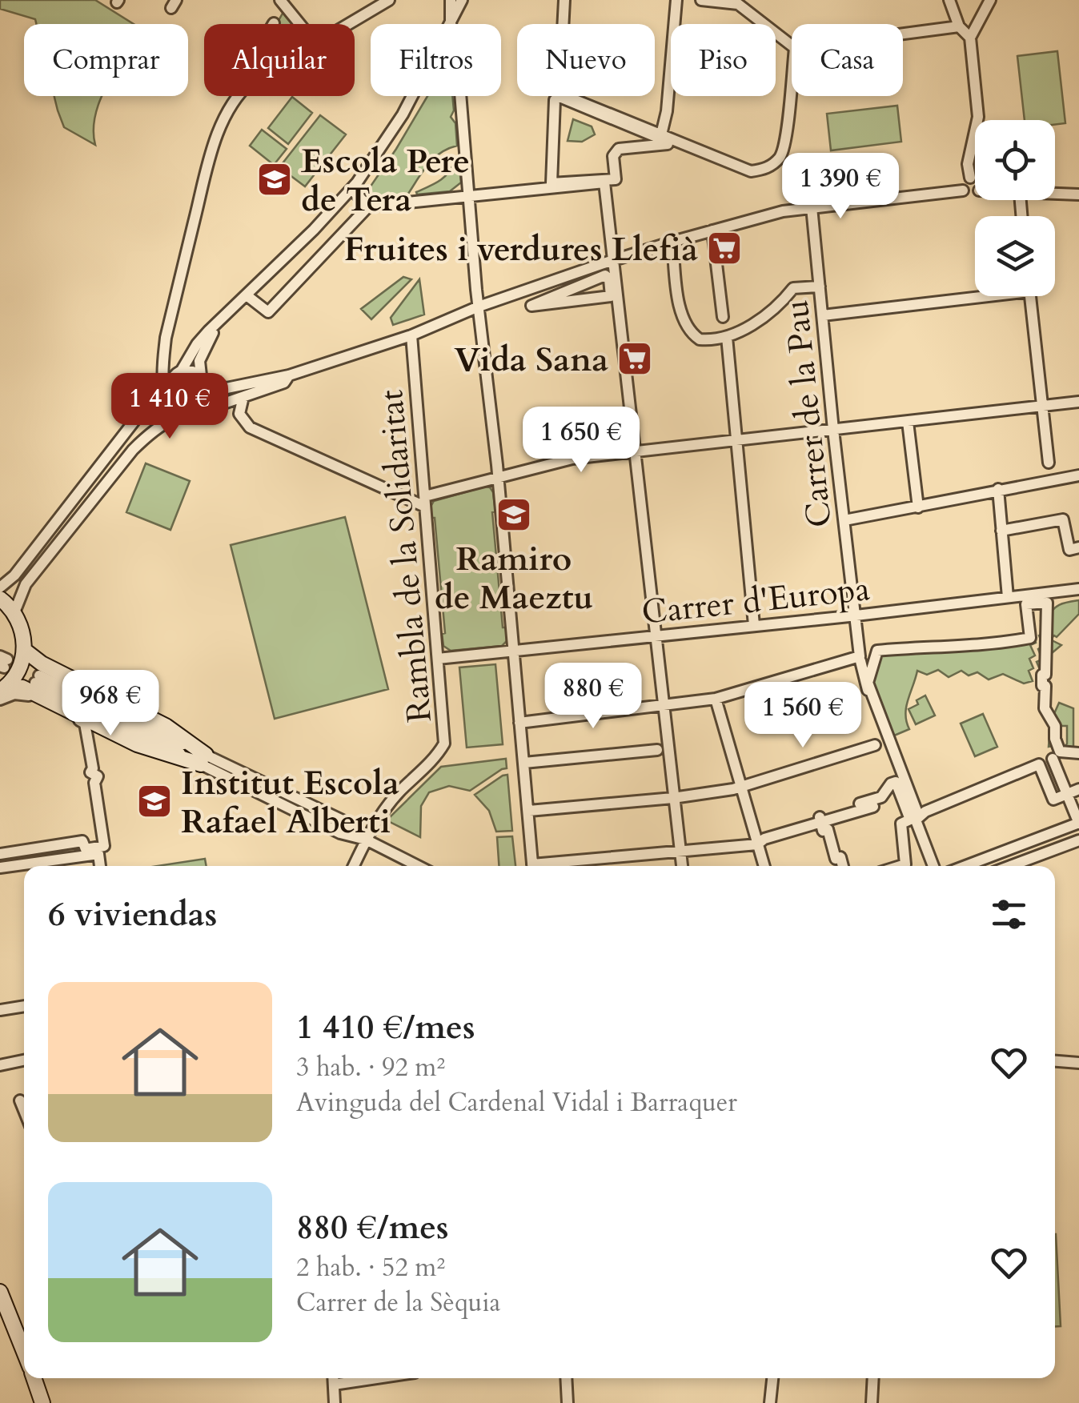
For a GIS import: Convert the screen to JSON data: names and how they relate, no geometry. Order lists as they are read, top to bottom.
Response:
{
  "streets": {
    "street": ["Carrer de la Pau", "Rambla de la Solidaritat", "Carrer d'Europa"]
  },
  "crossings": [
    ["Carrer de la Pau", "Carrer d'Europa"],
    ["Rambla de la Solidaritat", "Carrer d'Europa"]
  ],
  "places": {
    "school or university": ["Escola Pere de Tera", "Ramiro de Maeztu", "Institut Escola Rafael Alberti"],
    "supermarket": ["Fruites i verdures Llefià", "Vida Sana"]
  },
  "page": {
    "chip": [
      "Comprar",
      "Alquilar",
      "Filtros",
      "Nuevo",
      "Piso",
      "Casa"
    ],
    "price": [
      "1 390 €",
      "1 410 €",
      "1 650 €",
      "880 €",
      "968 €",
      "1 560 €"
    ],
    "heading": "6 viviendas",
    "list": [
      {
        "name": "1 410 €/mes",
        "note": "3 hab. · 92 m² · Avinguda del Cardenal Vidal i Barraquer"
      },
      {
        "name": "880 €/mes",
        "note": "2 hab. · 52 m² · Carrer de la Sèquia"
      }
    ]
  }
}
